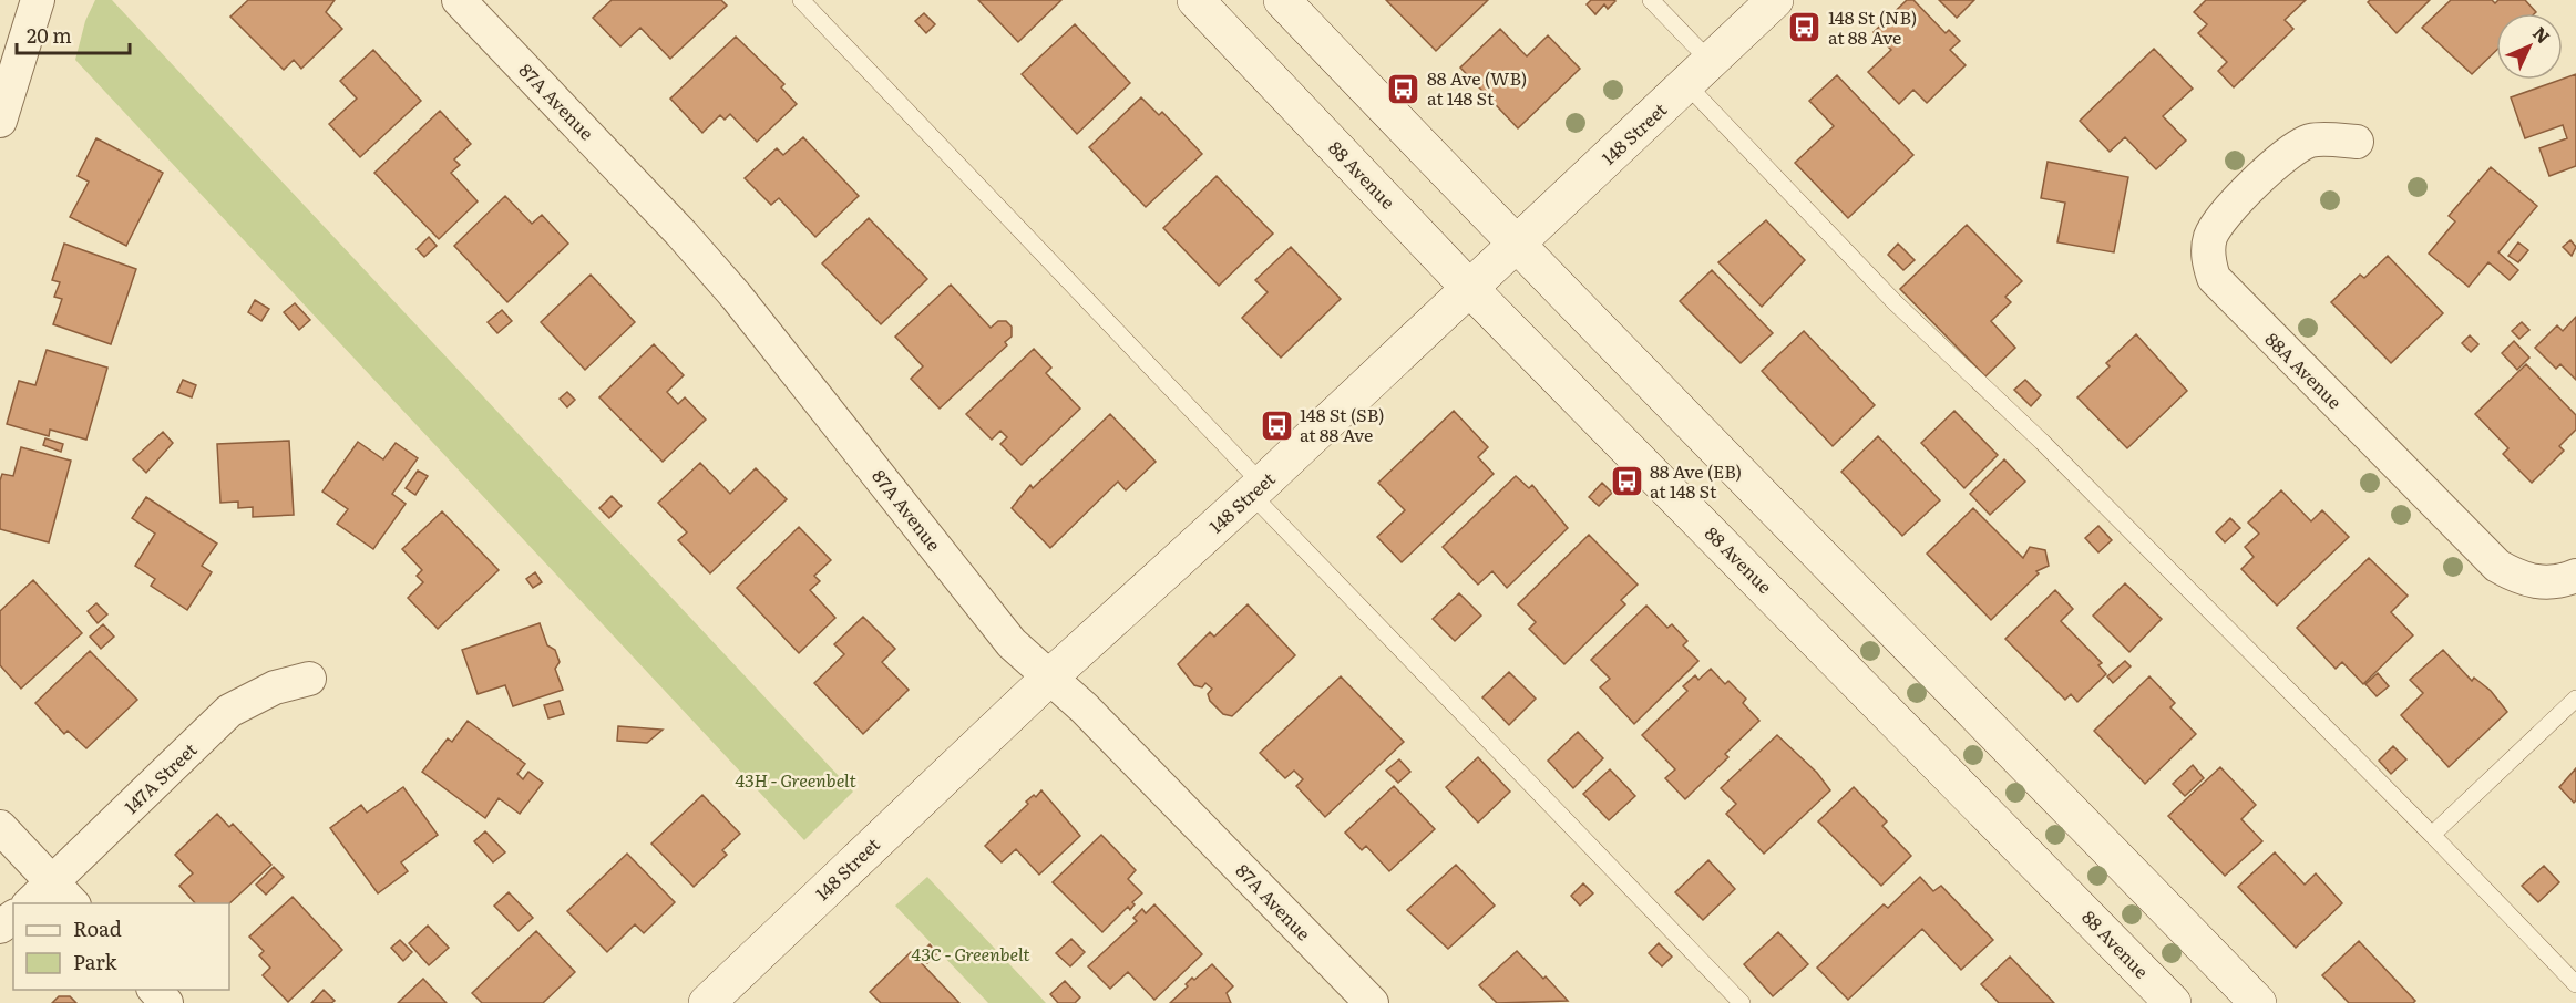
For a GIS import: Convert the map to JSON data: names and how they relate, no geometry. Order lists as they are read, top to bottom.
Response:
{
  "streets": {
    "main road": ["148 Street", "88 Avenue"],
    "street": ["87A Avenue", "88A Avenue", "147A Street"]
  },
  "crossings": [
    ["87A Avenue", "148 Street"],
    ["148 Street", "88 Avenue"]
  ],
  "parks": ["43H - Greenbelt", "43C - Greenbelt"],
  "places": {
    "bus stop": [
      "148 St (NB) at 88 Ave",
      "88 Ave (WB) at 148 St",
      "148 St (SB) at 88 Ave",
      "88 Ave (EB) at 148 St"
    ]
  },
  "legend": ["Road", "Park"],
  "scale_bar": "20 m",
  "north": "top right"
}
